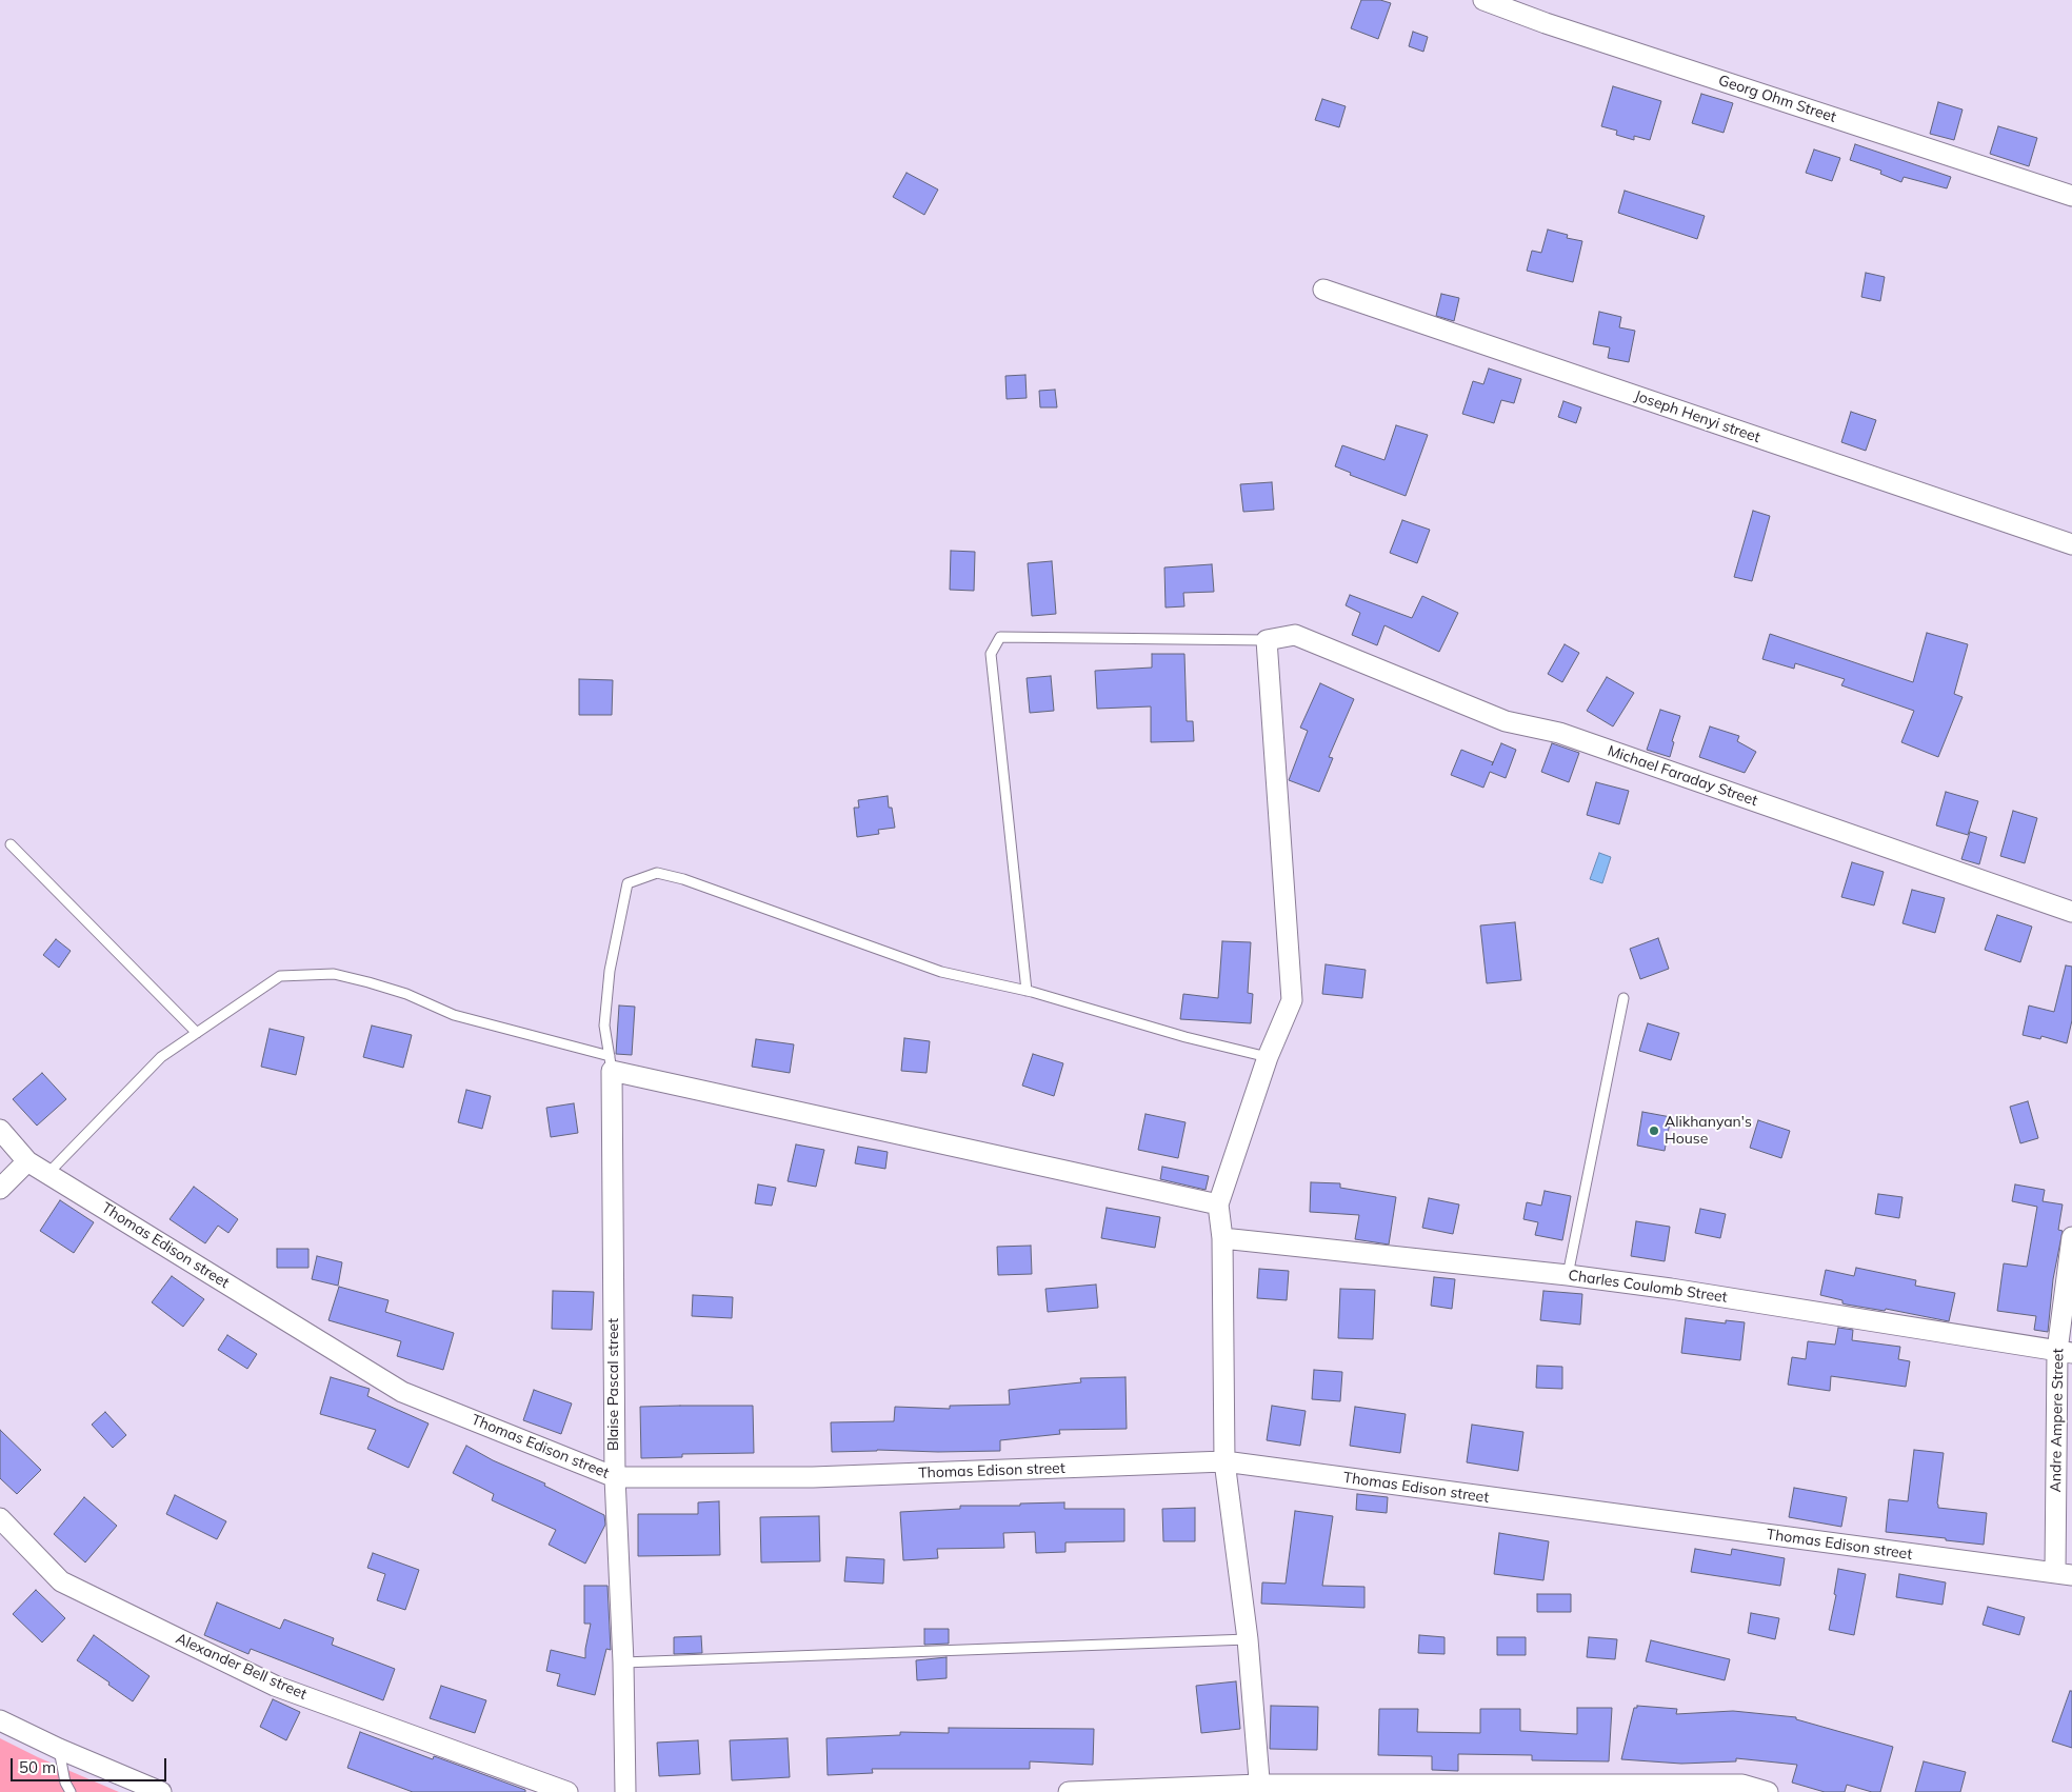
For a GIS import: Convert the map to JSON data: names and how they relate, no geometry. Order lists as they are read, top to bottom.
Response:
{
  "streets": {
    "street": [
      "Georg Ohm Street",
      "Joseph Henyi street",
      "Michael Faraday Street",
      "Thomas Edison street",
      "Charles Coulomb Street",
      "Blaise Pascal street",
      "Andre Ampere Street",
      "Alexander Bell street"
    ]
  },
  "crossings": [
    ["Thomas Edison street", "Blaise Pascal street"],
    ["Thomas Edison street", "Andre Ampere Street"],
    ["Charles Coulomb Street", "Andre Ampere Street"]
  ],
  "places": ["Alikhanyan's House"],
  "scale_bar": "50 m"
}
